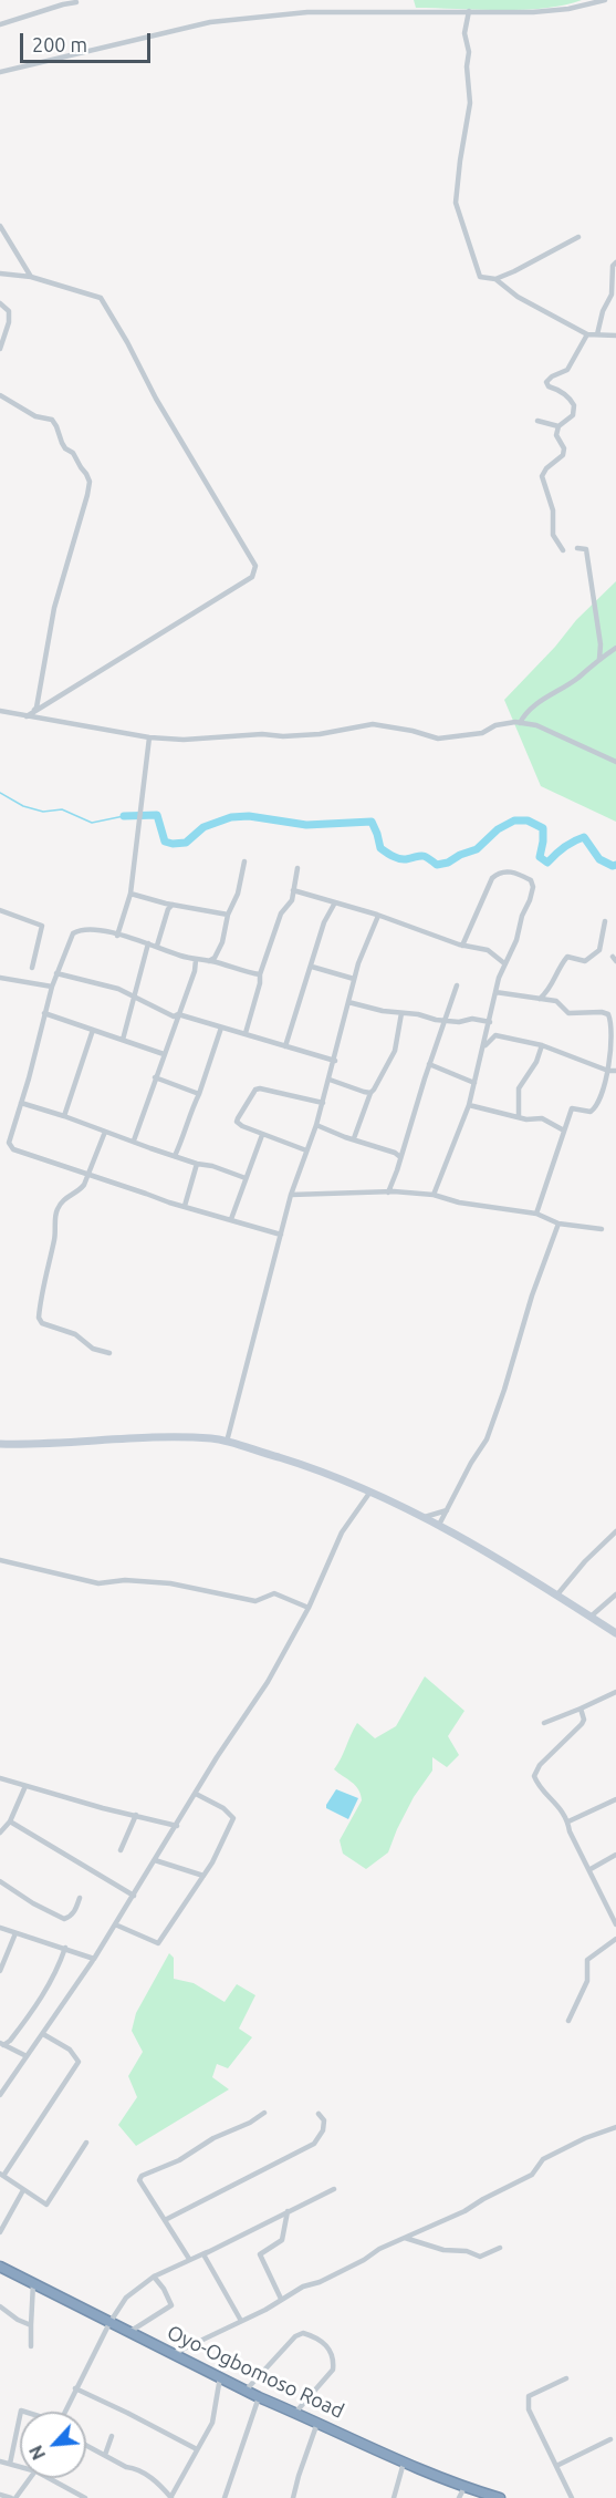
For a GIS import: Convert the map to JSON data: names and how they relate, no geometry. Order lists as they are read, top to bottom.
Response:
{
  "streets": {
    "highway": ["Oyo-Ogbomoso Road"]
  },
  "scale_bar": "200 m",
  "north": "bottom left"
}
